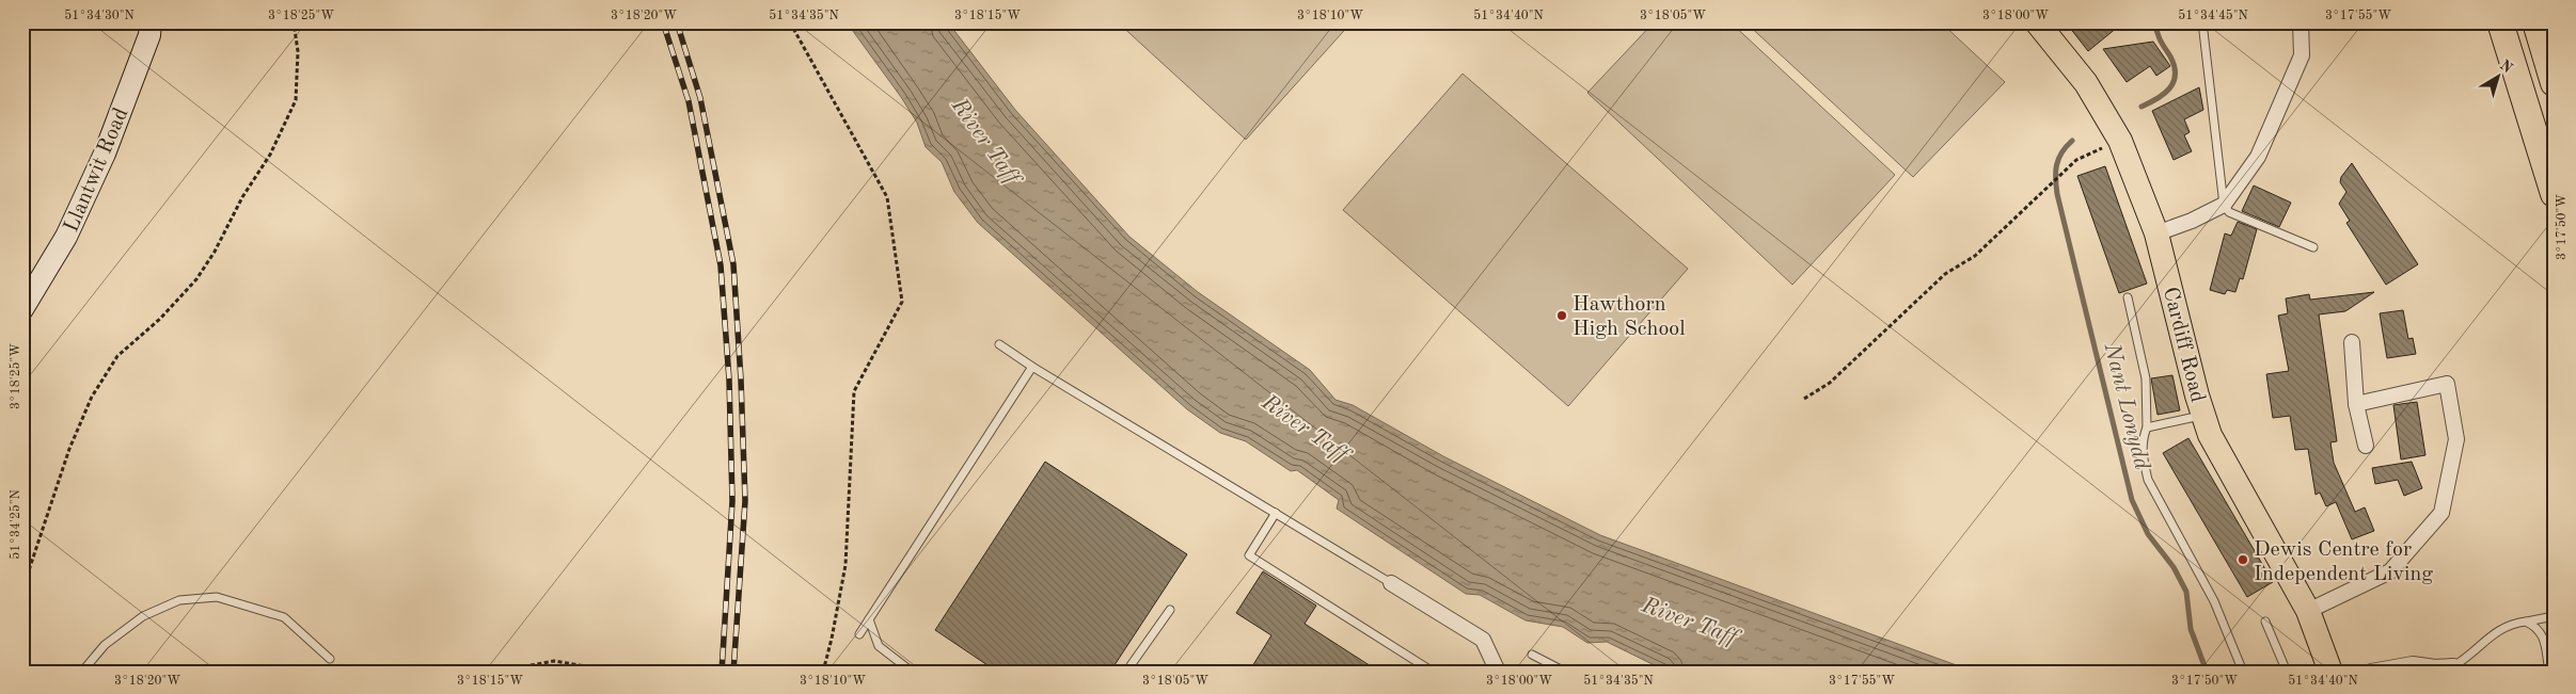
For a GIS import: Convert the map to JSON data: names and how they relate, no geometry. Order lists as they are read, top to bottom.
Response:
{
  "streets": {
    "main road": ["Llantwit Road", "Cardiff Road"]
  },
  "water": ["River Taff", "Nant Lonydd"],
  "places": ["Hawthorn High School", "Dewis Centre for Independent Living"],
  "north": "top right",
  "coordinates": [
    "51°34'30\"N",
    "3°18'25\"W",
    "3°18'20\"W",
    "51°34'35\"N",
    "3°18'15\"W",
    "3°18'10\"W",
    "51°34'40\"N",
    "3°18'05\"W",
    "3°18'00\"W",
    "51°34'45\"N",
    "3°17'55\"W",
    "3°17'50\"W",
    "51°34'25\"N"
  ]
}
